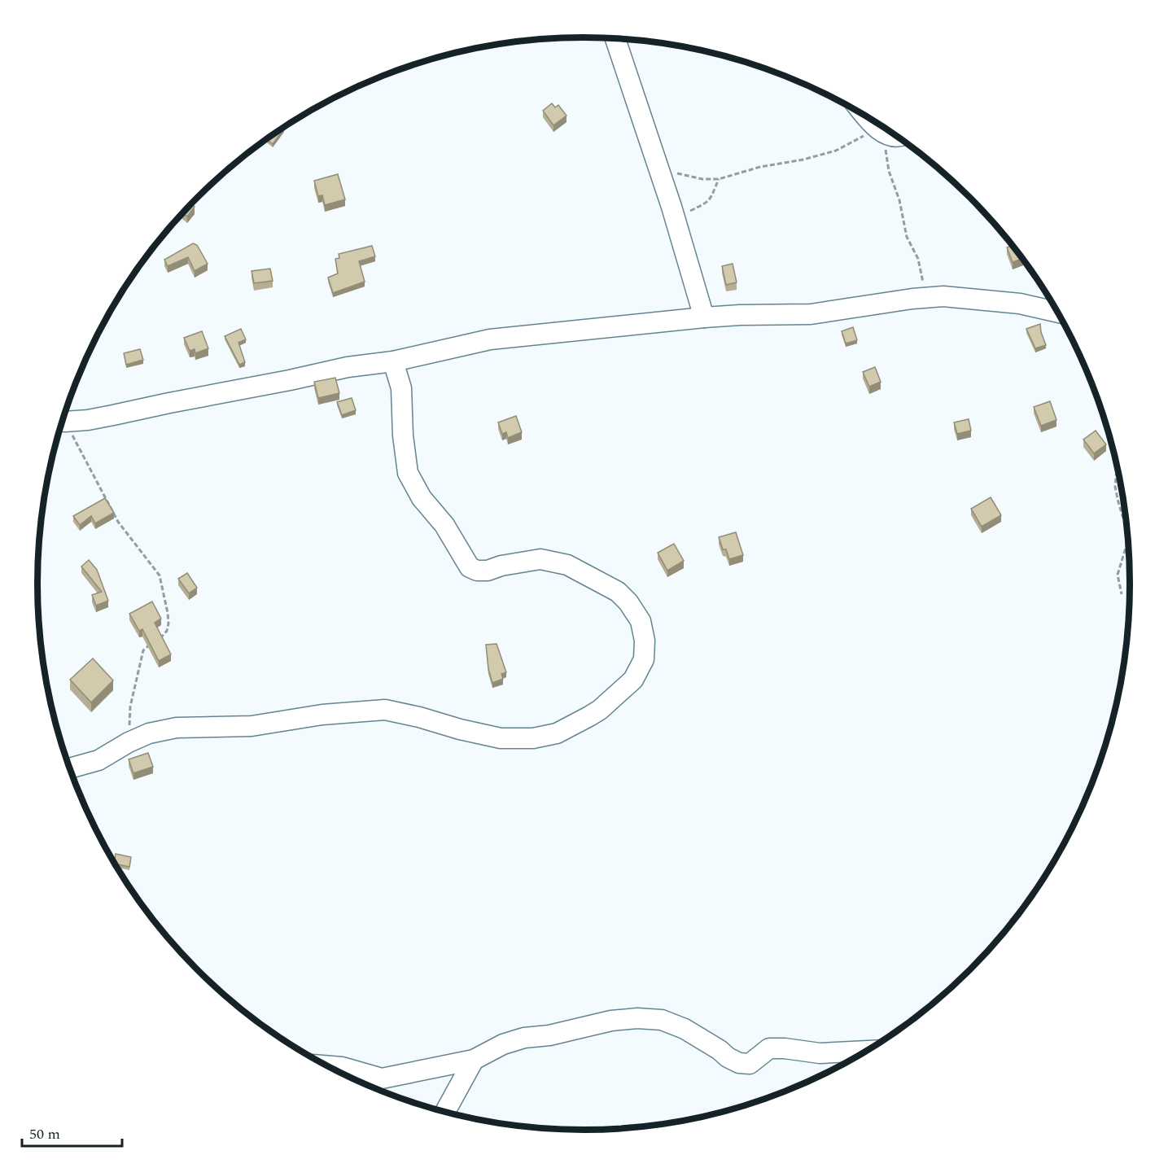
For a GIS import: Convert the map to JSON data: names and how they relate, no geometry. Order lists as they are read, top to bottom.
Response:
{
  "scale_bar": "50 m"
}
